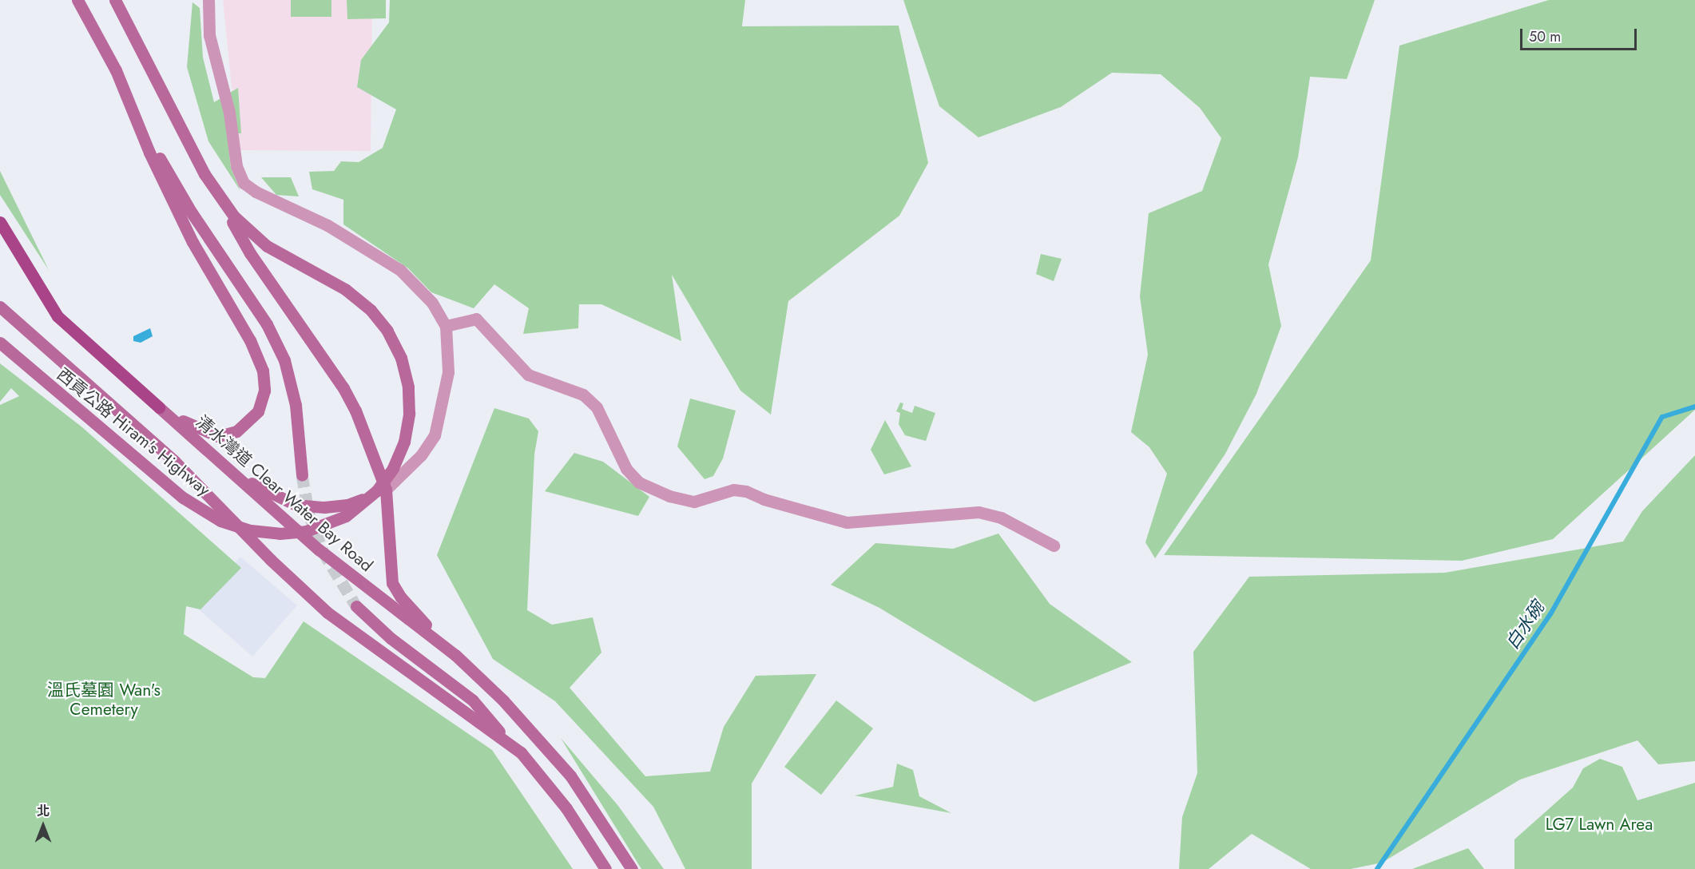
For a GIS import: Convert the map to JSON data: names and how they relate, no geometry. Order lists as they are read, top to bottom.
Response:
{
  "streets": {
    "main road": ["西貢公路 Hiram's Highway", "清水灣道 Clear Water Bay Road"]
  },
  "water": ["白水碗"],
  "parks": ["溫氏墓園 Wan's Cemetery", "LG7 Lawn Area"],
  "scale_bar": "50 m",
  "north": "top"
}
